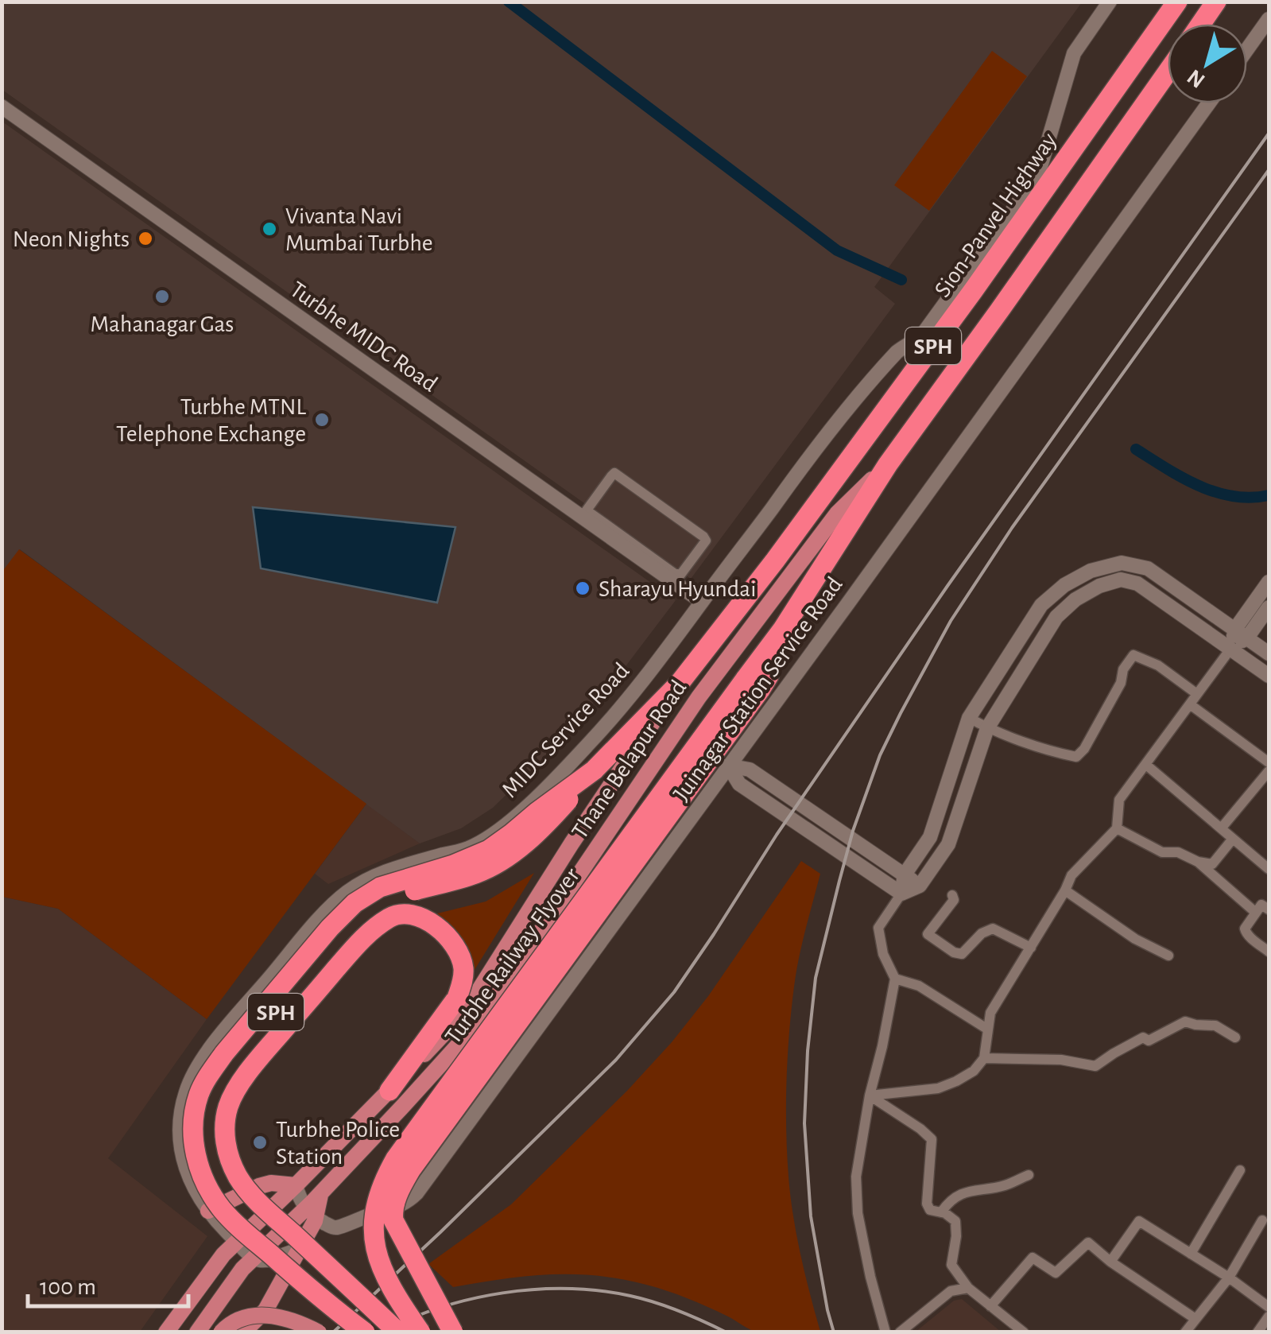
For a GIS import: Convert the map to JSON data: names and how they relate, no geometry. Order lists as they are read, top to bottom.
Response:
{
  "streets": {
    "highway": ["Sion-Panvel Highway", "SPH", "Turbhe Railway Flyover"],
    "main road": ["Thane Belapur Road"],
    "street": ["Turbhe MIDC Road", "Juinagar Station Service Road", "MIDC Service Road"]
  },
  "crossings": [
    ["Sion-Panvel Highway", "SPH"],
    ["Sion-Panvel Highway", "MIDC Service Road"],
    ["Sion-Panvel Highway", "Thane Belapur Road"],
    ["Turbhe MIDC Road", "MIDC Service Road"],
    ["SPH", "Thane Belapur Road"],
    ["SPH", "Turbhe Railway Flyover"],
    ["Juinagar Station Service Road", "Thane Belapur Road"],
    ["MIDC Service Road", "Thane Belapur Road"],
    ["Thane Belapur Road", "Turbhe Railway Flyover"]
  ],
  "places": [
    "Vivanta Navi Mumbai Turbhe",
    "Neon Nights",
    "Mahanagar Gas",
    "Turbhe MTNL Telephone Exchange",
    "Sharayu Hyundai",
    "Turbhe Police Station"
  ],
  "scale_bar": "100 m",
  "north": "bottom left"
}
